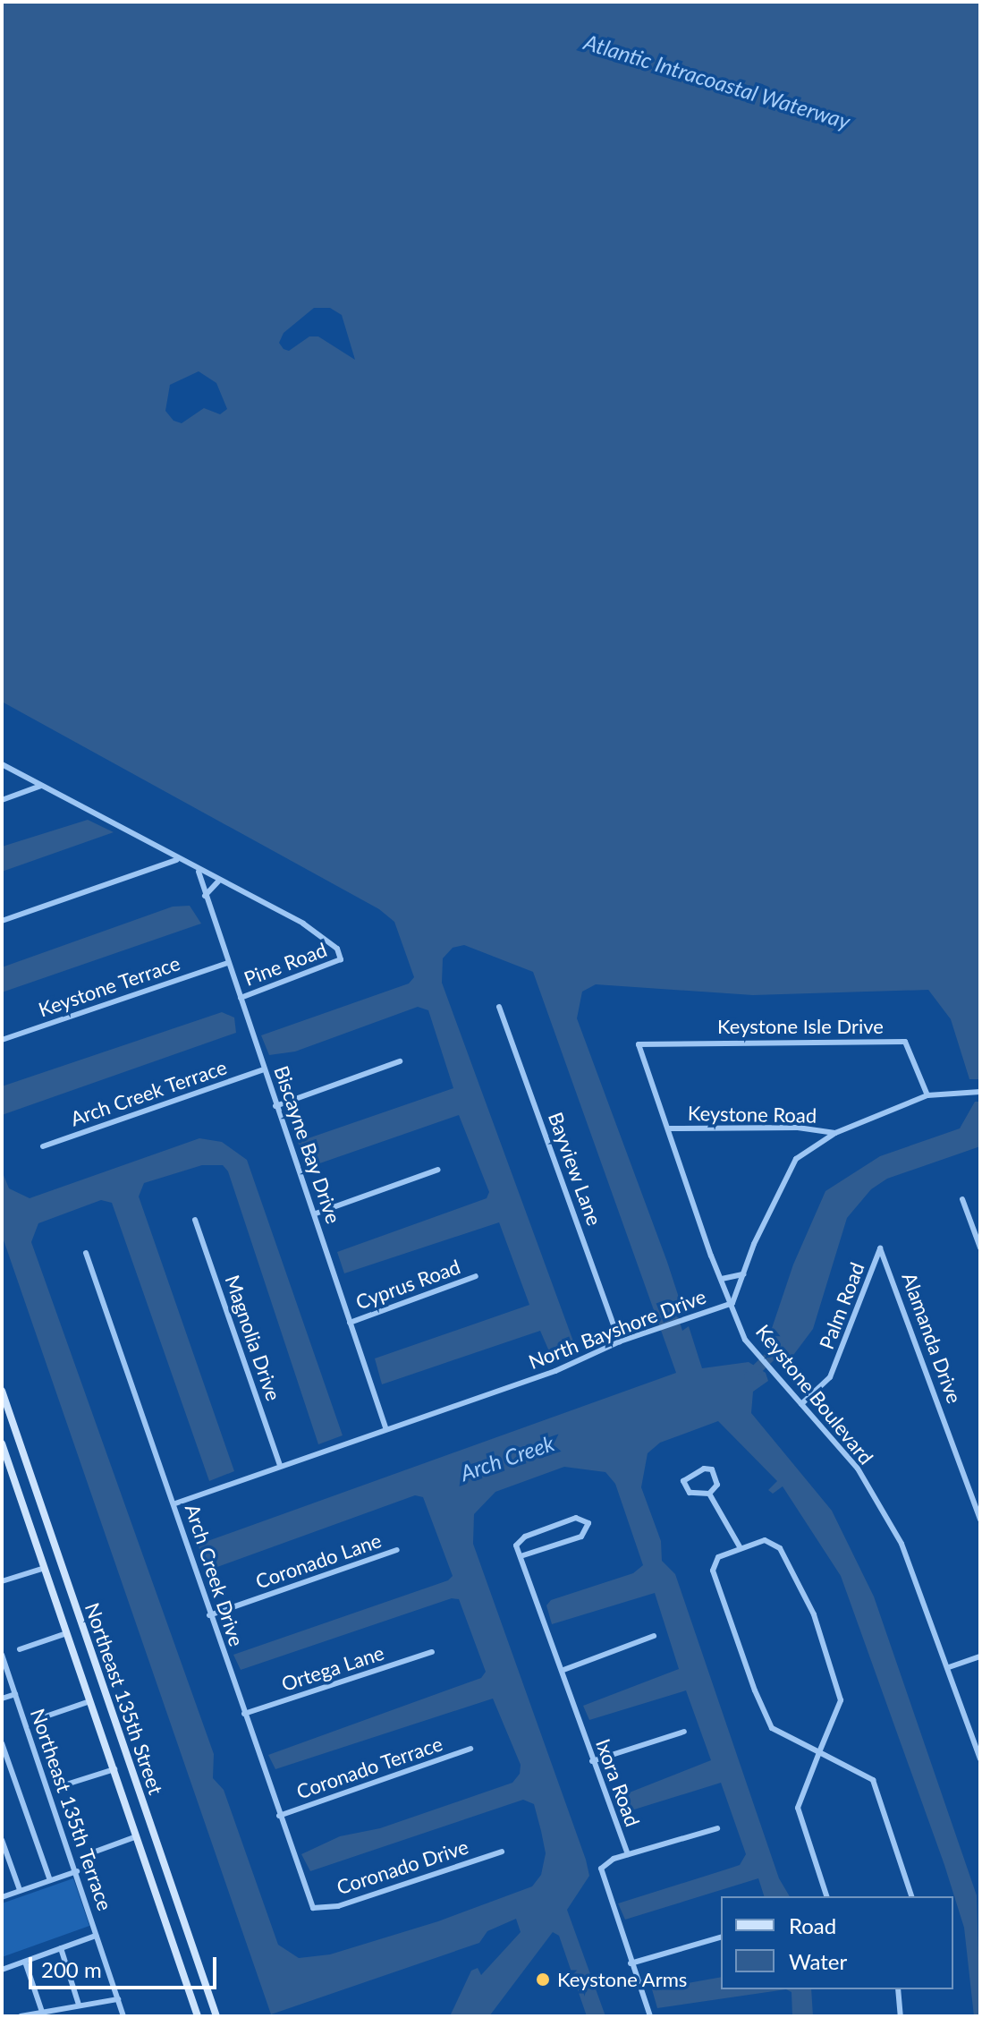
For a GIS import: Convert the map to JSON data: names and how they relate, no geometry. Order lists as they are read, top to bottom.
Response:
{
  "streets": {
    "street": [
      "Pine Road",
      "Keystone Terrace",
      "Keystone Isle Drive",
      "Arch Creek Terrace",
      "Keystone Road",
      "Biscayne Bay Drive",
      "Bayview Lane",
      "Cyprus Road",
      "Palm Road",
      "North Bayshore Drive",
      "Magnolia Drive",
      "Alamanda Drive",
      "Keystone Boulevard",
      "Coronado Lane",
      "Arch Creek Drive",
      "Ortega Lane",
      "Northeast 135th Street",
      "Coronado Terrace",
      "Ixora Road",
      "Northeast 135th Terrace",
      "Coronado Drive"
    ]
  },
  "crossings": [
    ["Pine Road", "Biscayne Bay Drive"],
    ["Keystone Terrace", "Biscayne Bay Drive"],
    ["Keystone Isle Drive", "North Bayshore Drive"],
    ["Keystone Isle Drive", "Keystone Boulevard"],
    ["Arch Creek Terrace", "Biscayne Bay Drive"],
    ["Keystone Road", "North Bayshore Drive"],
    ["Keystone Road", "Keystone Boulevard"],
    ["Biscayne Bay Drive", "Cyprus Road"],
    ["Biscayne Bay Drive", "North Bayshore Drive"],
    ["Bayview Lane", "North Bayshore Drive"],
    ["Palm Road", "Alamanda Drive"],
    ["Palm Road", "Keystone Boulevard"],
    ["North Bayshore Drive", "Magnolia Drive"],
    ["North Bayshore Drive", "Keystone Boulevard"],
    ["North Bayshore Drive", "Arch Creek Drive"],
    ["Coronado Lane", "Arch Creek Drive"],
    ["Arch Creek Drive", "Ortega Lane"],
    ["Arch Creek Drive", "Coronado Terrace"],
    ["Arch Creek Drive", "Coronado Drive"]
  ],
  "water": ["Atlantic Intracoastal Waterway", "Arch Creek"],
  "places": ["Keystone Arms"],
  "legend": ["Road", "Water"],
  "scale_bar": "200 m"
}
